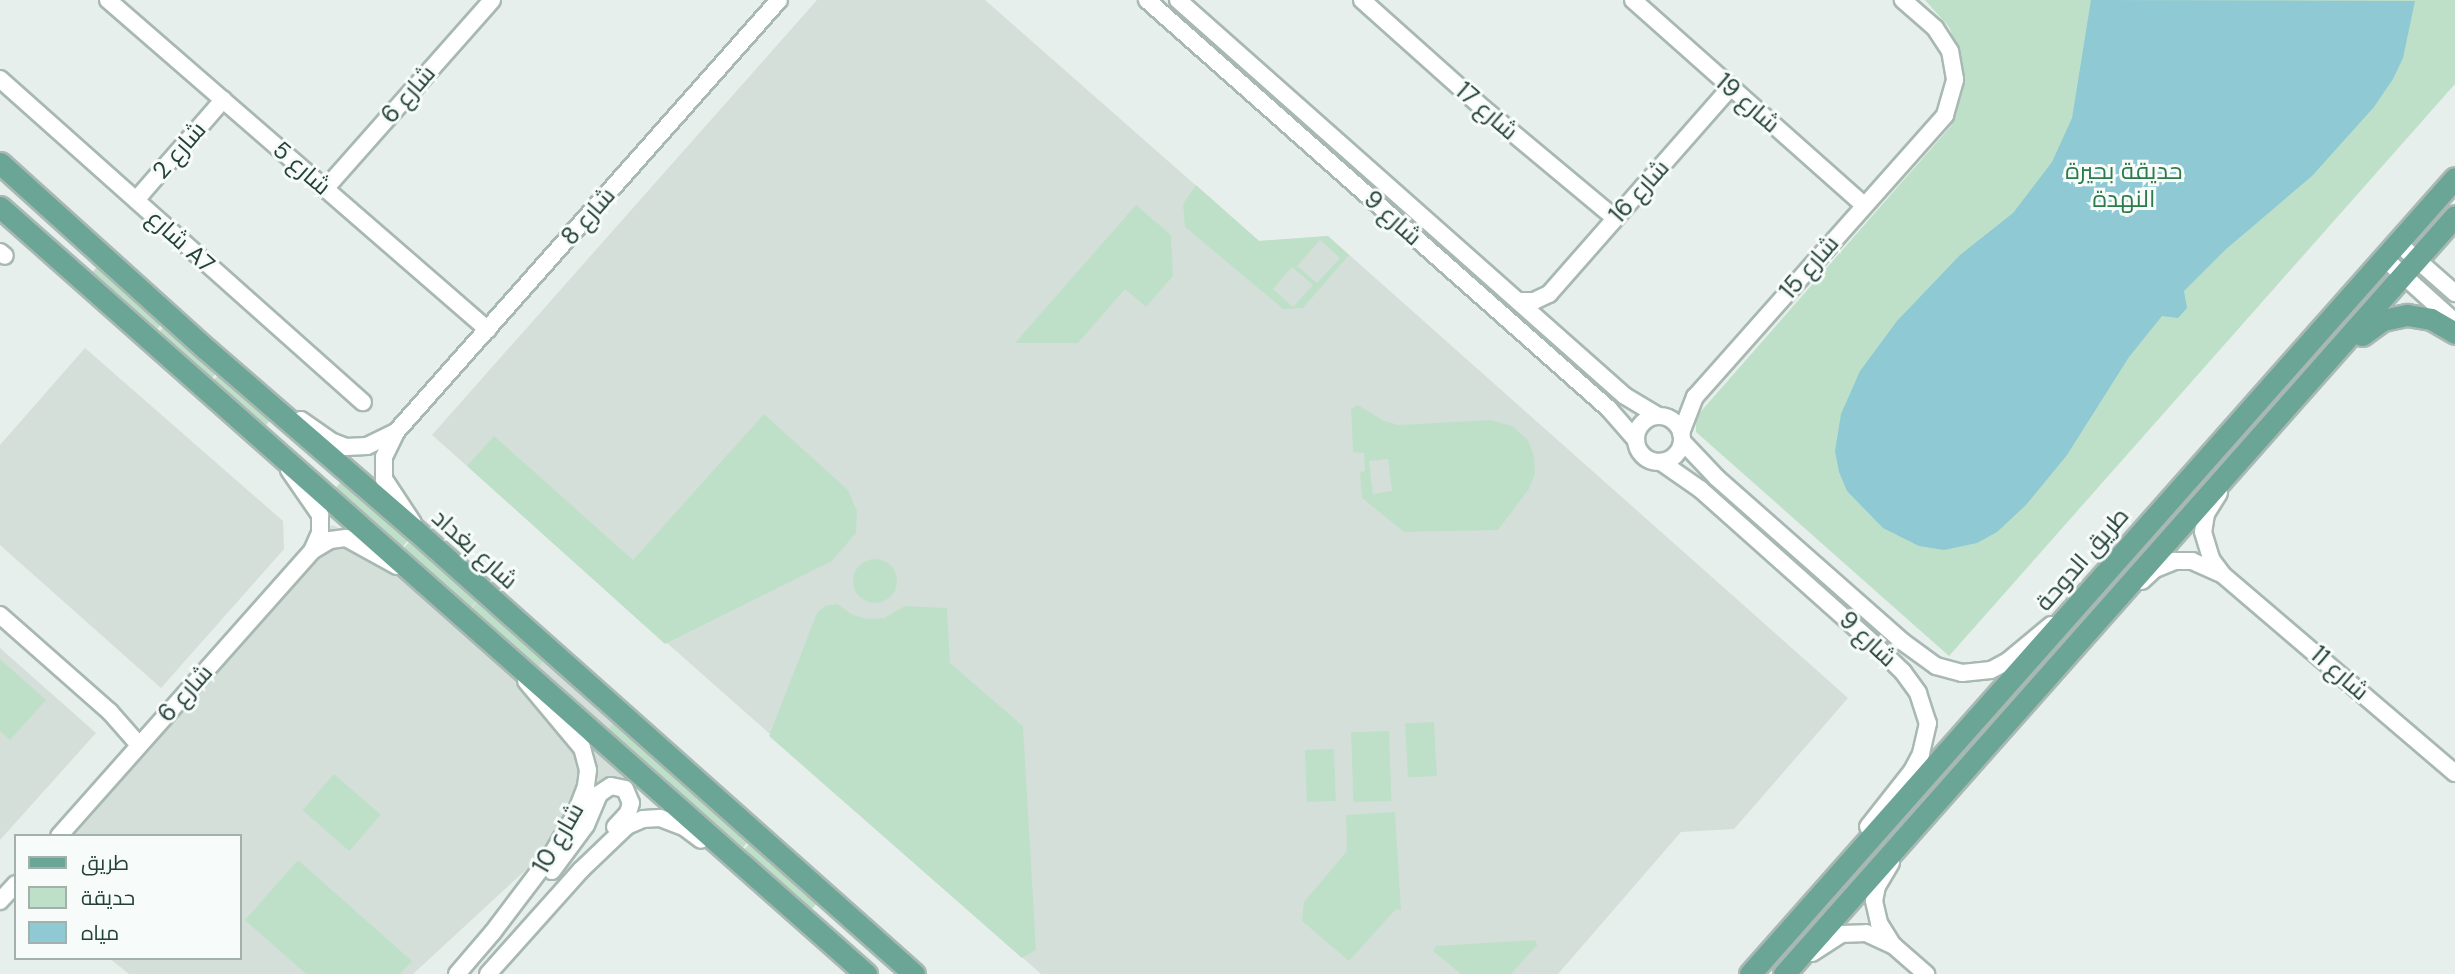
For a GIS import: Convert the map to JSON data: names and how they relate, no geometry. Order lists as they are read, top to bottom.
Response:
{
  "streets": {
    "main road": ["شارع بغداد", "طريق الدوحة"],
    "street": [
      "شارع 6",
      "شارع 19",
      "شارع 17",
      "شارع 2",
      "شارع 5",
      "شارع 16",
      "شارع 8",
      "شارع 9",
      "شارع A7",
      "شارع 15",
      "شارع 11",
      "شارع 10"
    ]
  },
  "crossings": [
    ["شارع 6", "شارع 5"],
    ["شارع 19", "شارع 16"],
    ["شارع 19", "شارع 15"],
    ["شارع 17", "شارع 16"],
    ["شارع 2", "شارع 5"],
    ["شارع 2", "شارع A7"],
    ["شارع 5", "شارع 8"],
    ["شارع 8", "شارع بغداد"],
    ["شارع 9", "شارع 15"],
    ["شارع 9", "طريق الدوحة"],
    ["طريق الدوحة", "شارع 11"]
  ],
  "parks": ["حديقة بحيرة النهدة"],
  "legend": ["طريق", "حديقة", "مياه"]
}
